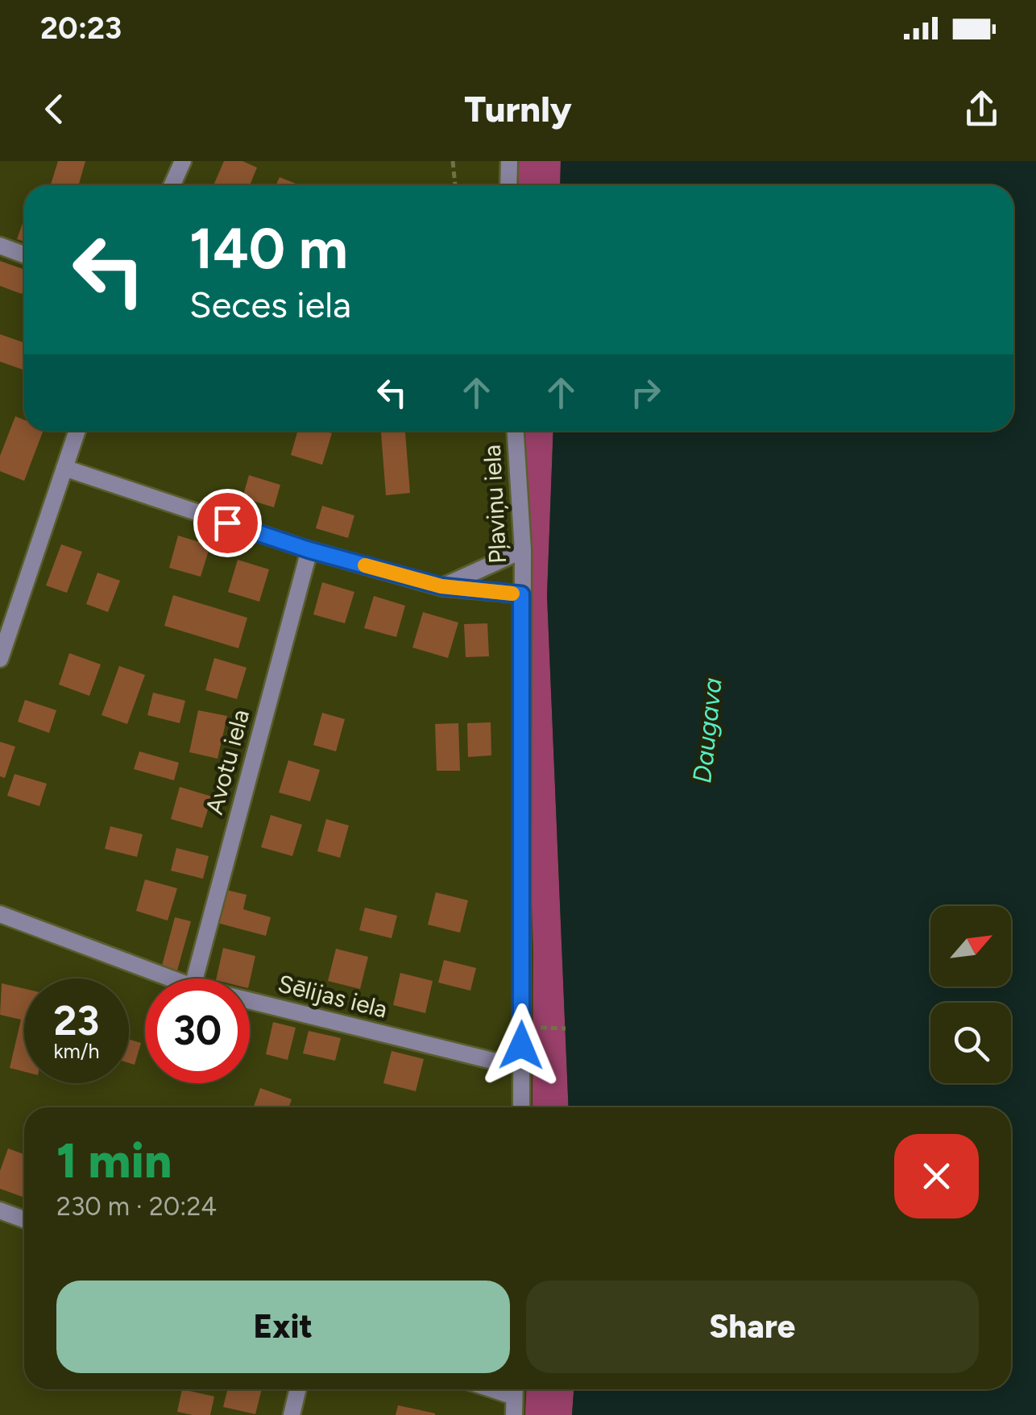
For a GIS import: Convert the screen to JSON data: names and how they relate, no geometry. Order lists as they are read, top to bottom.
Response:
{
  "streets": {
    "street": ["Pļaviņu iela", "Avotu iela", "Sēlijas iela"]
  },
  "crossings": [
    ["Pļaviņu iela", "Sēlijas iela"]
  ],
  "water": ["Daugava"],
  "north": "top right",
  "page": {
    "status": "20:23",
    "header": "Turnly",
    "turn": ["140 m", "Seces iela"],
    "speed": "23 km/h",
    "limit": "30",
    "heading": ["1 min", "230 m · 20:24"],
    "buttons": ["Exit", "Share"]
  }
}
